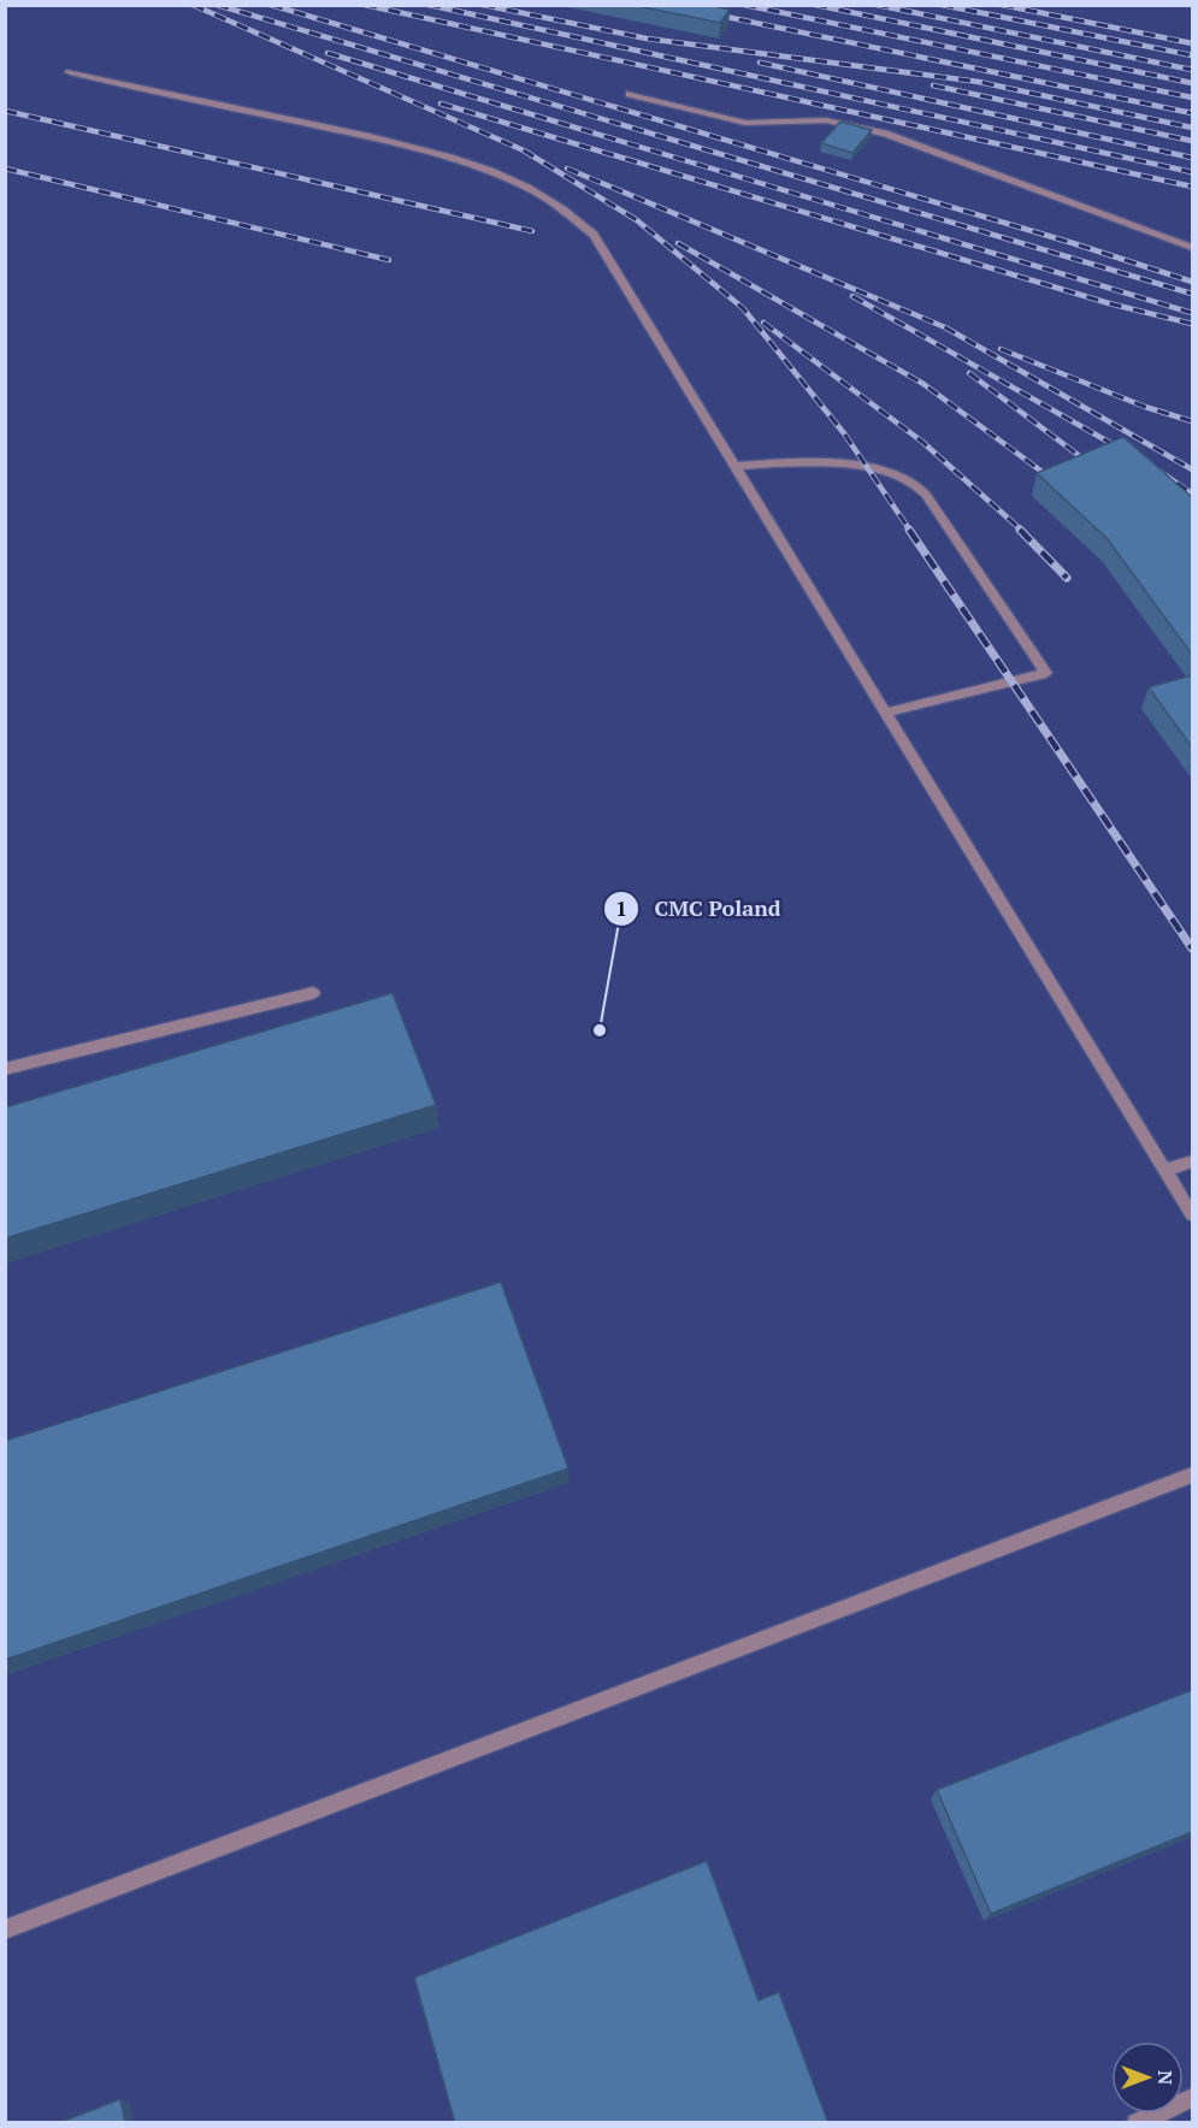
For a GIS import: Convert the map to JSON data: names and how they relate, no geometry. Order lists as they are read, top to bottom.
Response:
{
  "places": ["CMC Poland"],
  "north": "right"
}
